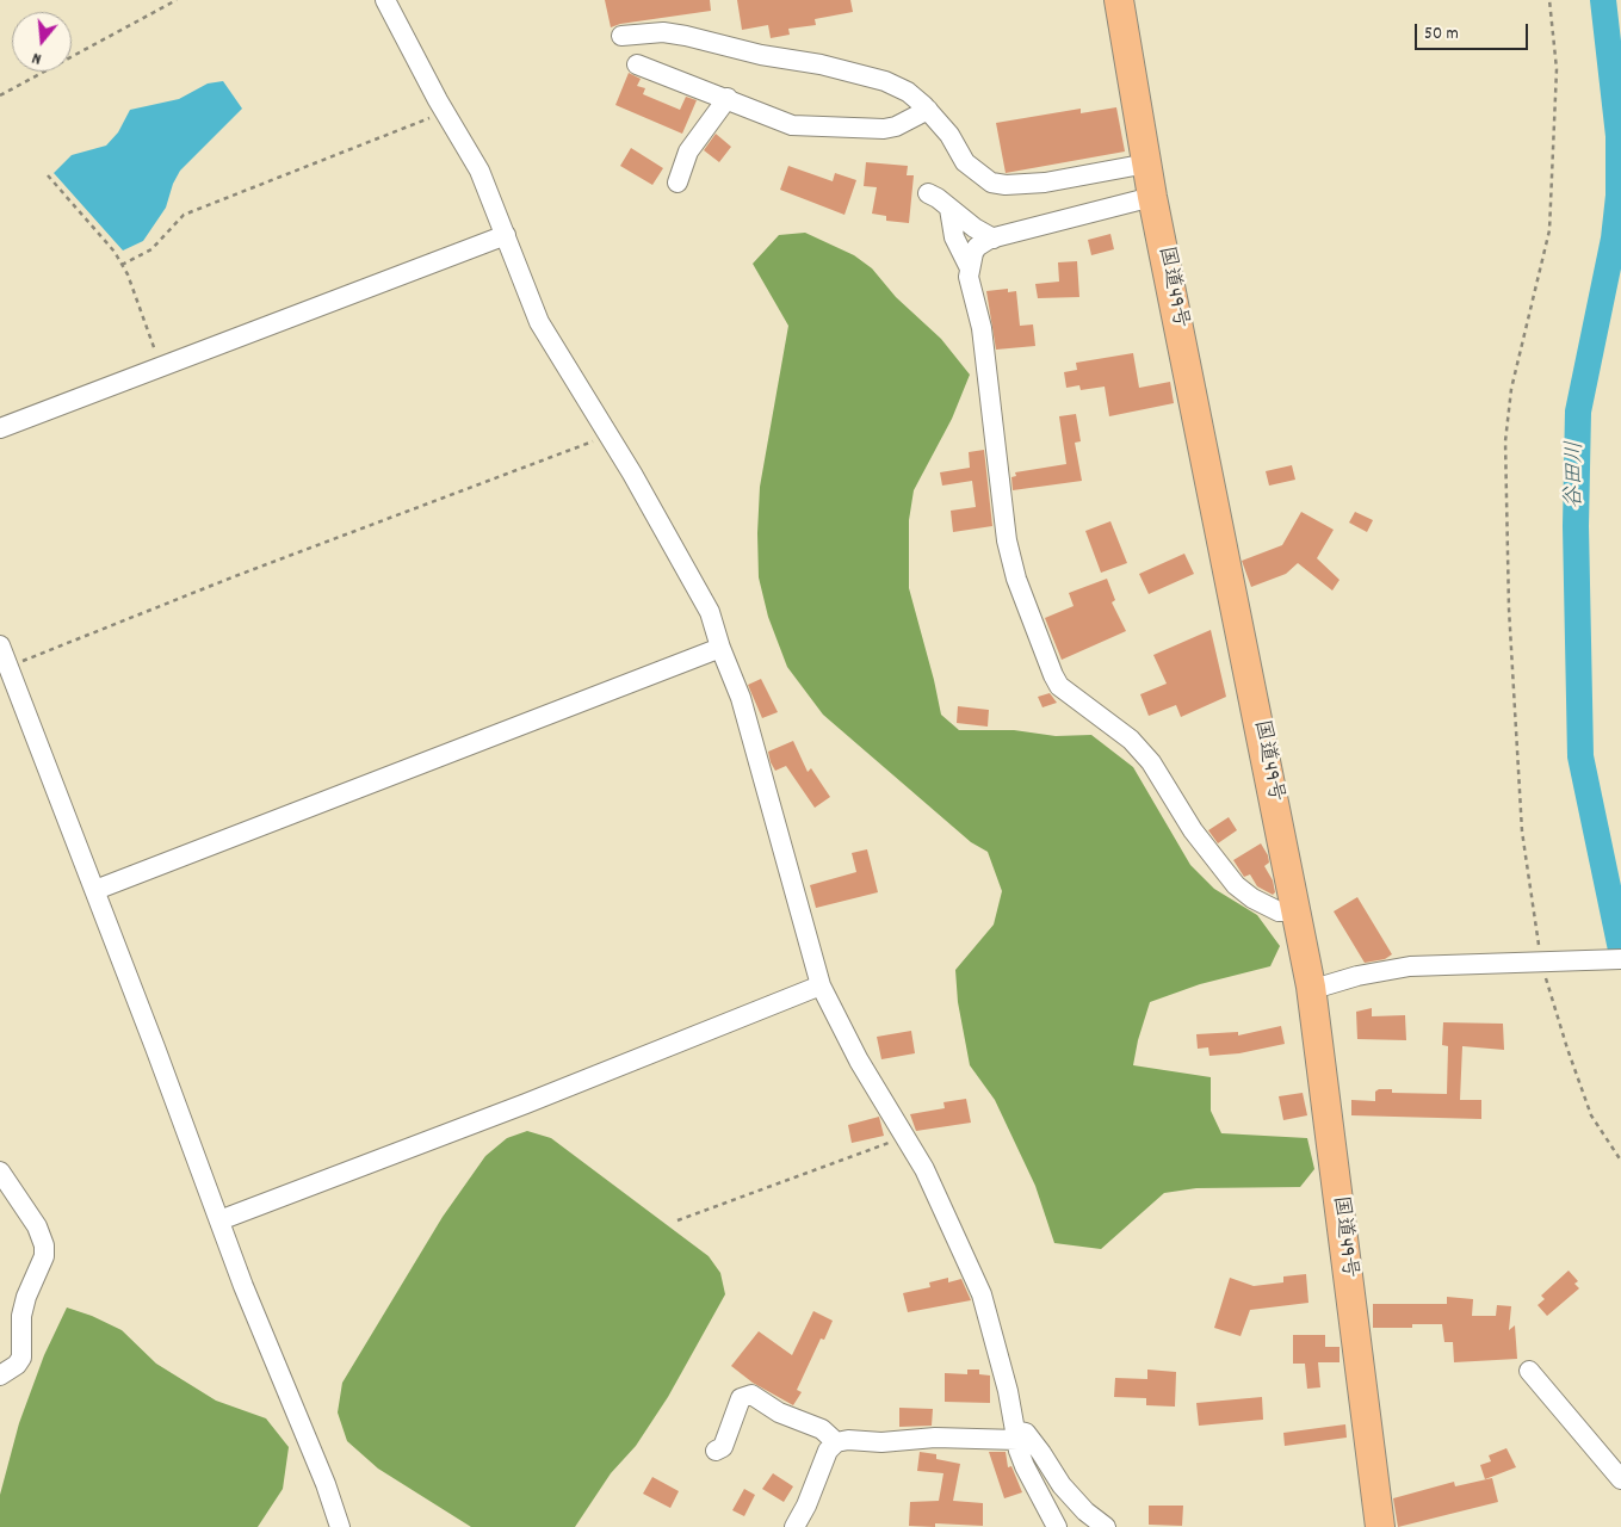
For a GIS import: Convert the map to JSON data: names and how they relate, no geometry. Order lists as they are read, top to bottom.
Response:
{
  "streets": {
    "highway": ["国道49号"]
  },
  "water": ["谷田川"],
  "scale_bar": "50 m",
  "north": "bottom"
}
